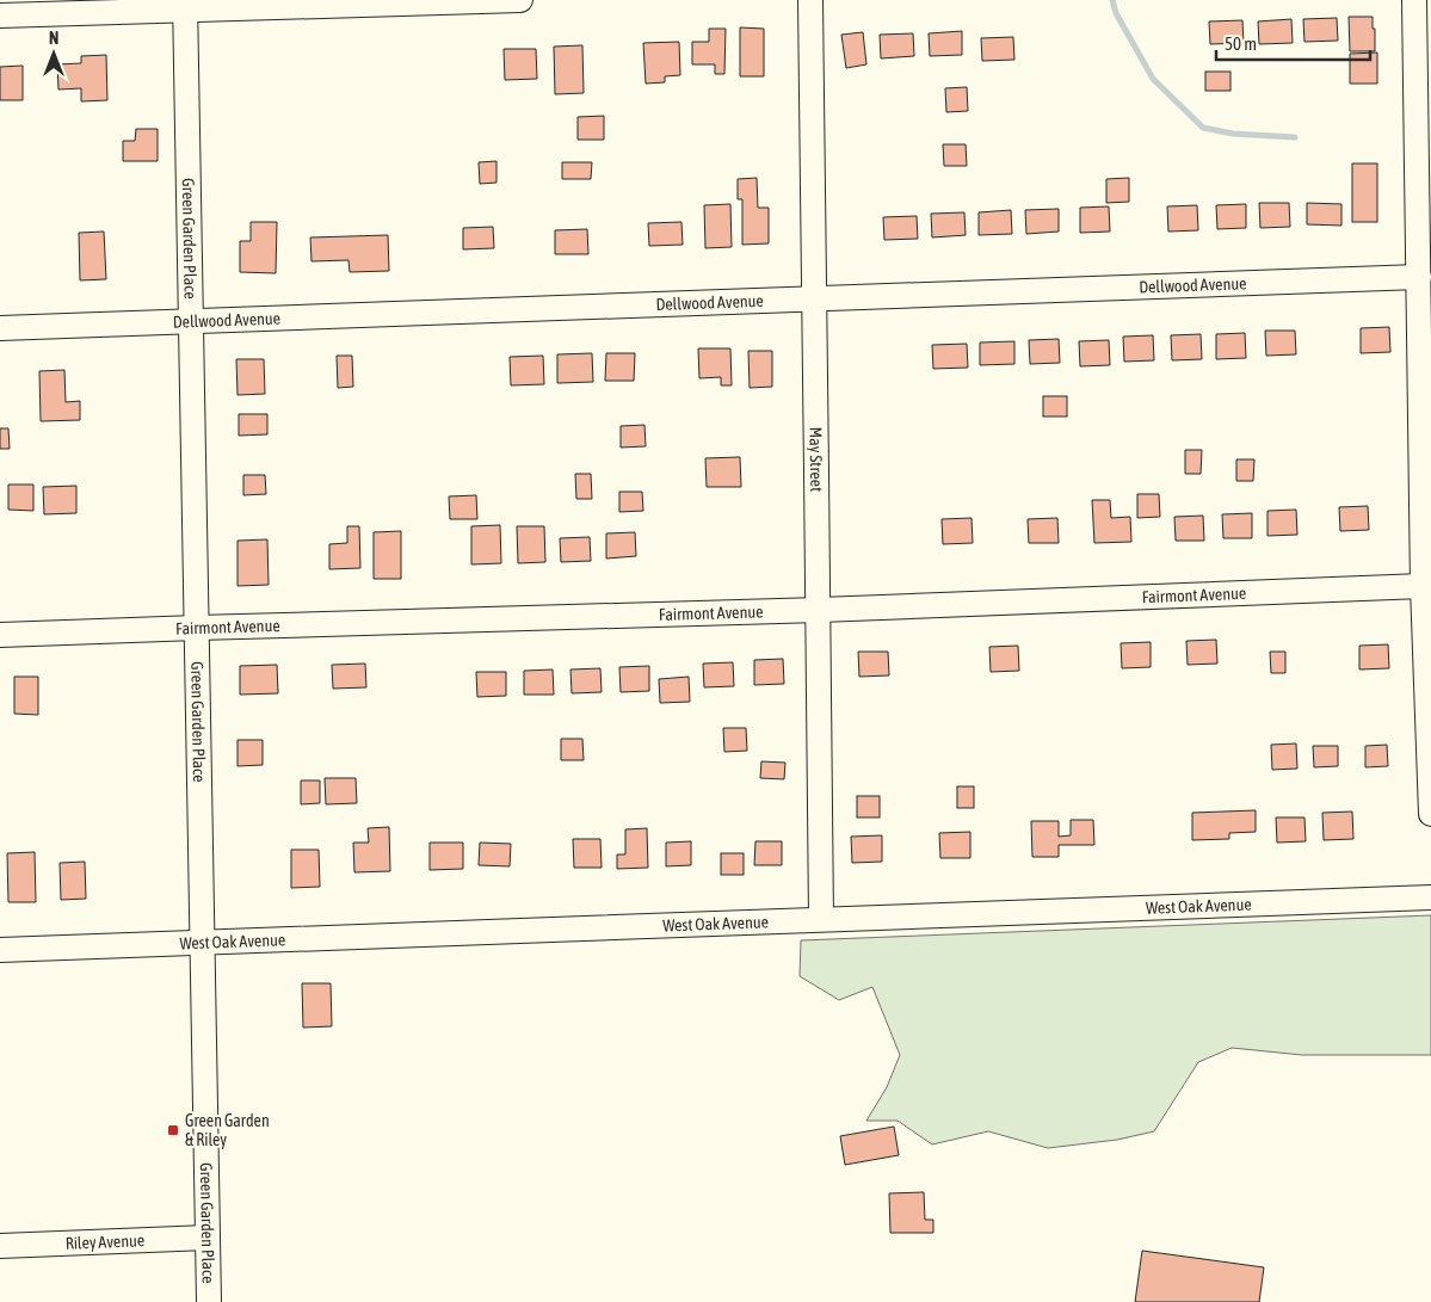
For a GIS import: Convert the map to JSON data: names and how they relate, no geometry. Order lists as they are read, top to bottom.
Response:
{
  "streets": {
    "street": [
      "Green Garden Place",
      "Dellwood Avenue",
      "May Street",
      "Fairmont Avenue",
      "West Oak Avenue",
      "Riley Avenue"
    ]
  },
  "crossings": [
    ["Green Garden Place", "Dellwood Avenue"],
    ["Green Garden Place", "Fairmont Avenue"],
    ["Green Garden Place", "West Oak Avenue"],
    ["Green Garden Place", "Riley Avenue"],
    ["Dellwood Avenue", "May Street"],
    ["May Street", "Fairmont Avenue"],
    ["May Street", "West Oak Avenue"]
  ],
  "places": {
    "transit": ["Green Garden & Riley"]
  },
  "scale_bar": "50 m",
  "north": "top"
}
